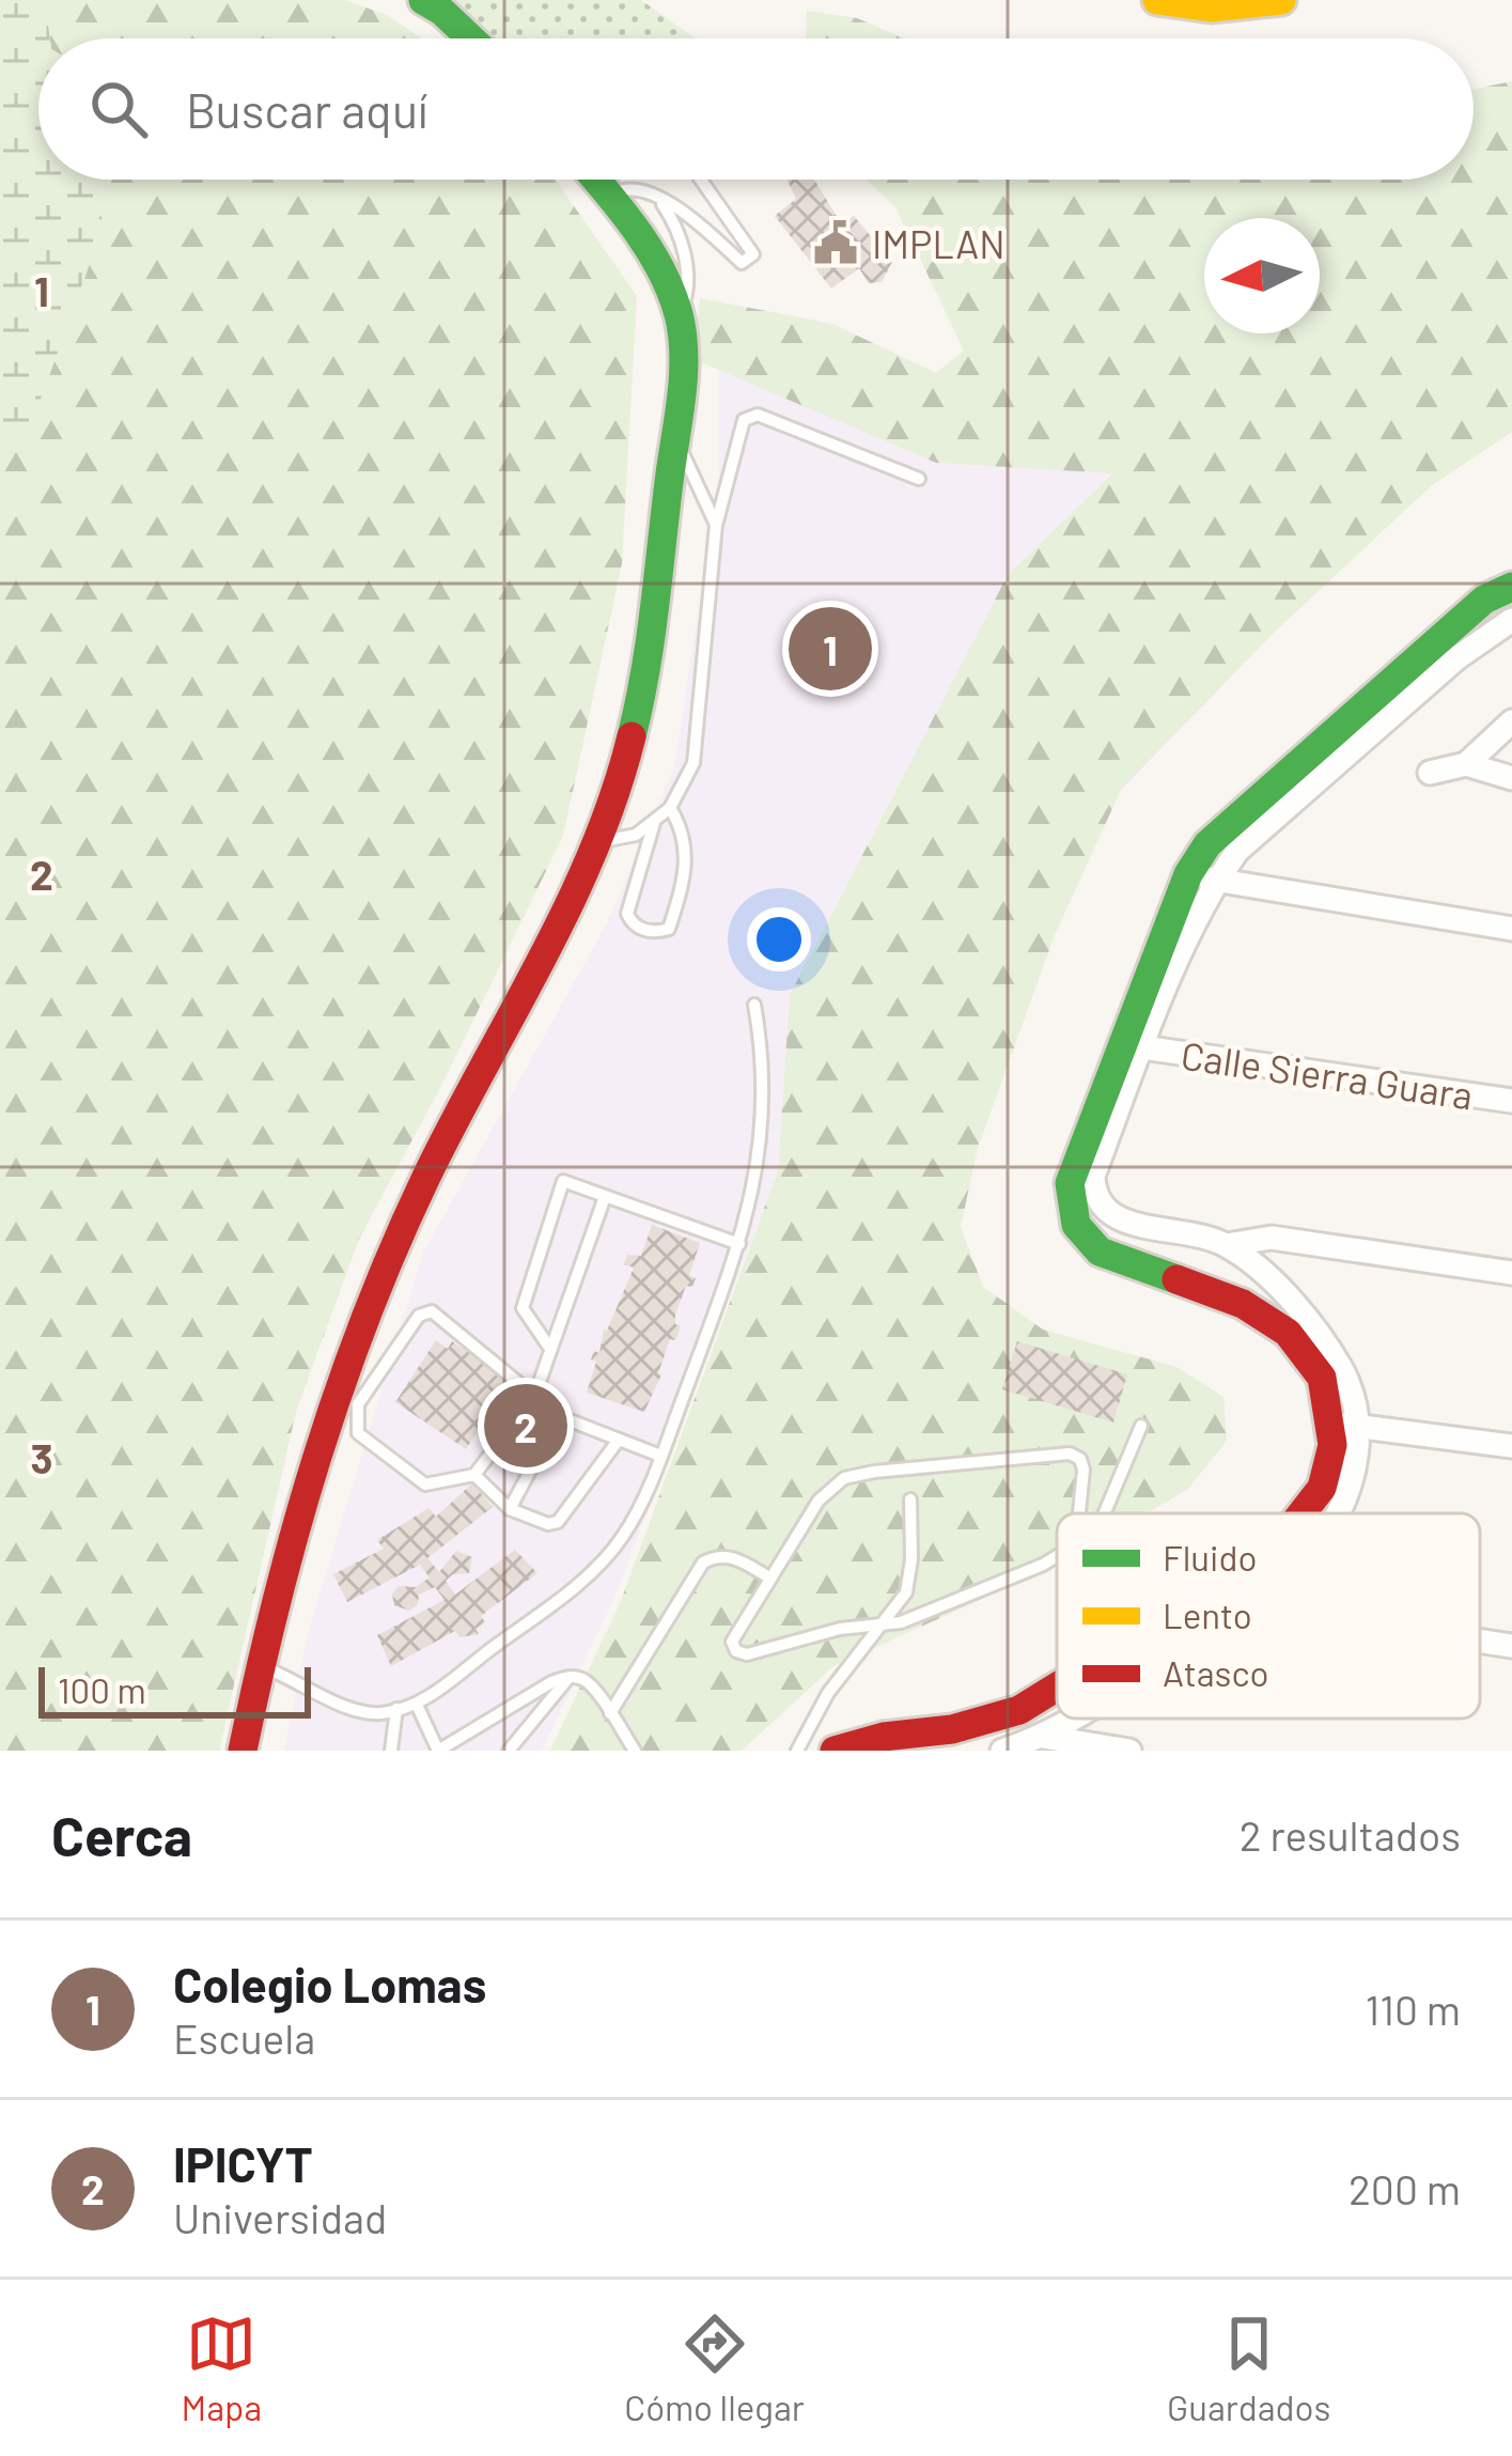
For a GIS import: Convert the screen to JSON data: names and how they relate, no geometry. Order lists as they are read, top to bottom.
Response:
{
  "streets": {
    "street": ["Calle Sierra Guara"]
  },
  "places": {
    "public building": ["IMPLAN"]
  },
  "legend": ["Fluido", "Lento", "Atasco"],
  "scale_bar": "100 m",
  "north": "left",
  "page": {
    "search": "Buscar aquí",
    "pins": ["1", "2"],
    "scale": "100 m",
    "heading": ["Cerca", "2 resultados"],
    "list": [
      {
        "mark": "1",
        "name": "Colegio Lomas",
        "note": "Escuela",
        "value": "110 m"
      },
      {
        "mark": "2",
        "name": "IPICYT",
        "note": "Universidad",
        "value": "200 m"
      }
    ],
    "nav": ["Mapa", "Cómo llegar", "Guardados"]
  },
  "grid": {
    "rows": ["1", "2", "3"]
  }
}
